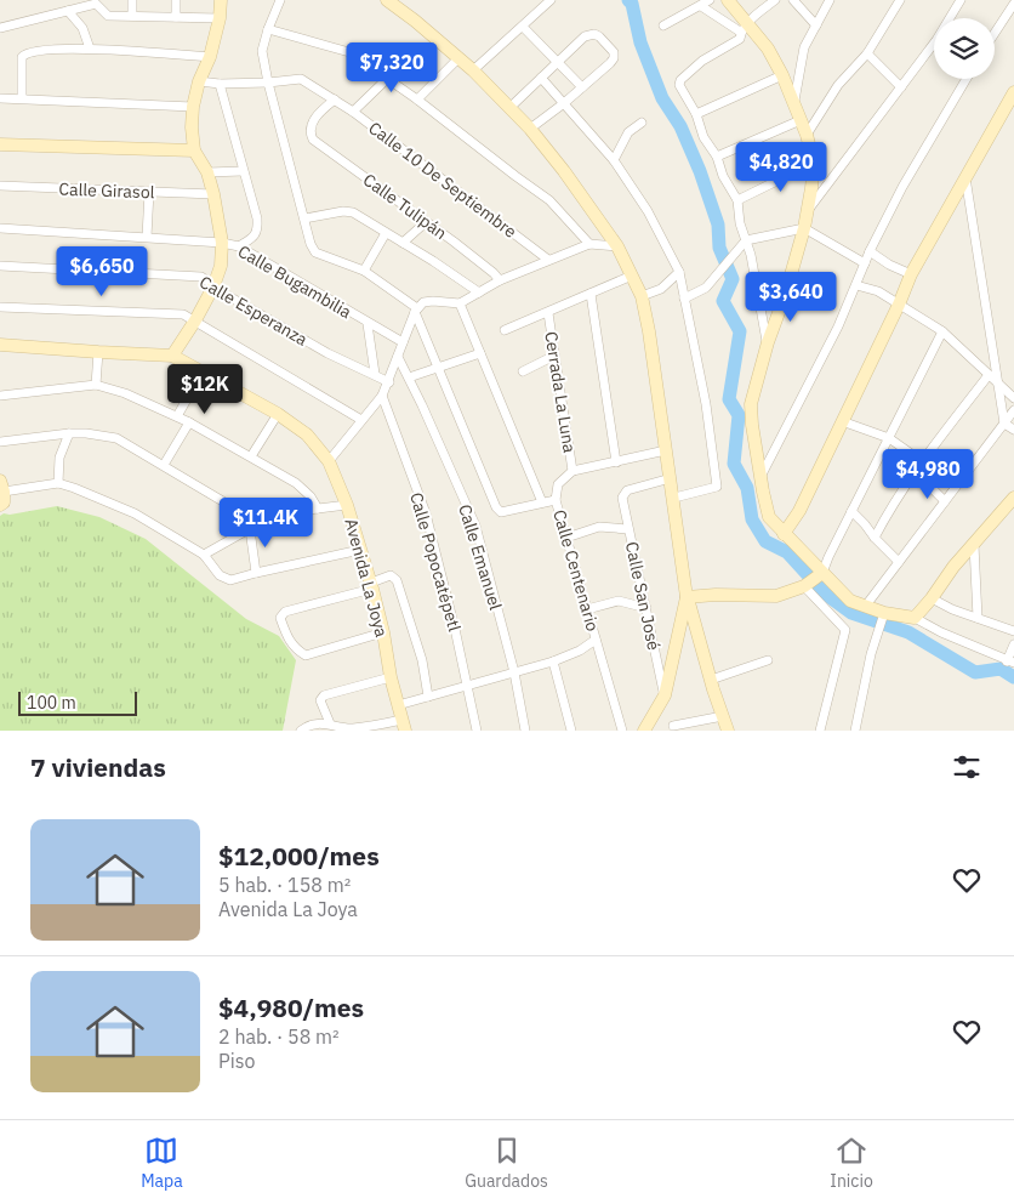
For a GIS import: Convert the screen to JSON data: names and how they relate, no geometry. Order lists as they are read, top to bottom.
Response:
{
  "streets": {
    "main road": ["Avenida La Joya"],
    "street": [
      "Calle 10 De Septiembre",
      "Calle Girasol",
      "Calle Tulipán",
      "Calle Bugambilia",
      "Calle Esperanza",
      "Cerrada La Luna",
      "Calle Emanuel",
      "Calle Popocatépetl",
      "Calle Centenario",
      "Calle San José"
    ]
  },
  "crossings": [
    ["Calle 10 De Septiembre", "Calle Tulipán"]
  ],
  "scale_bar": "100 m",
  "page": {
    "price": [
      "$7,320",
      "$4,820",
      "$6,650",
      "$3,640",
      "$12K",
      "$4,980",
      "$11.4K"
    ],
    "scale": "100 m",
    "heading": "7 viviendas",
    "list": [
      {
        "name": "$12,000/mes",
        "note": "5 hab. · 158 m² · Avenida La Joya"
      },
      {
        "name": "$4,980/mes",
        "note": "2 hab. · 58 m² · Piso"
      }
    ],
    "tabs": ["Mapa", "Guardados", "Inicio"]
  }
}
